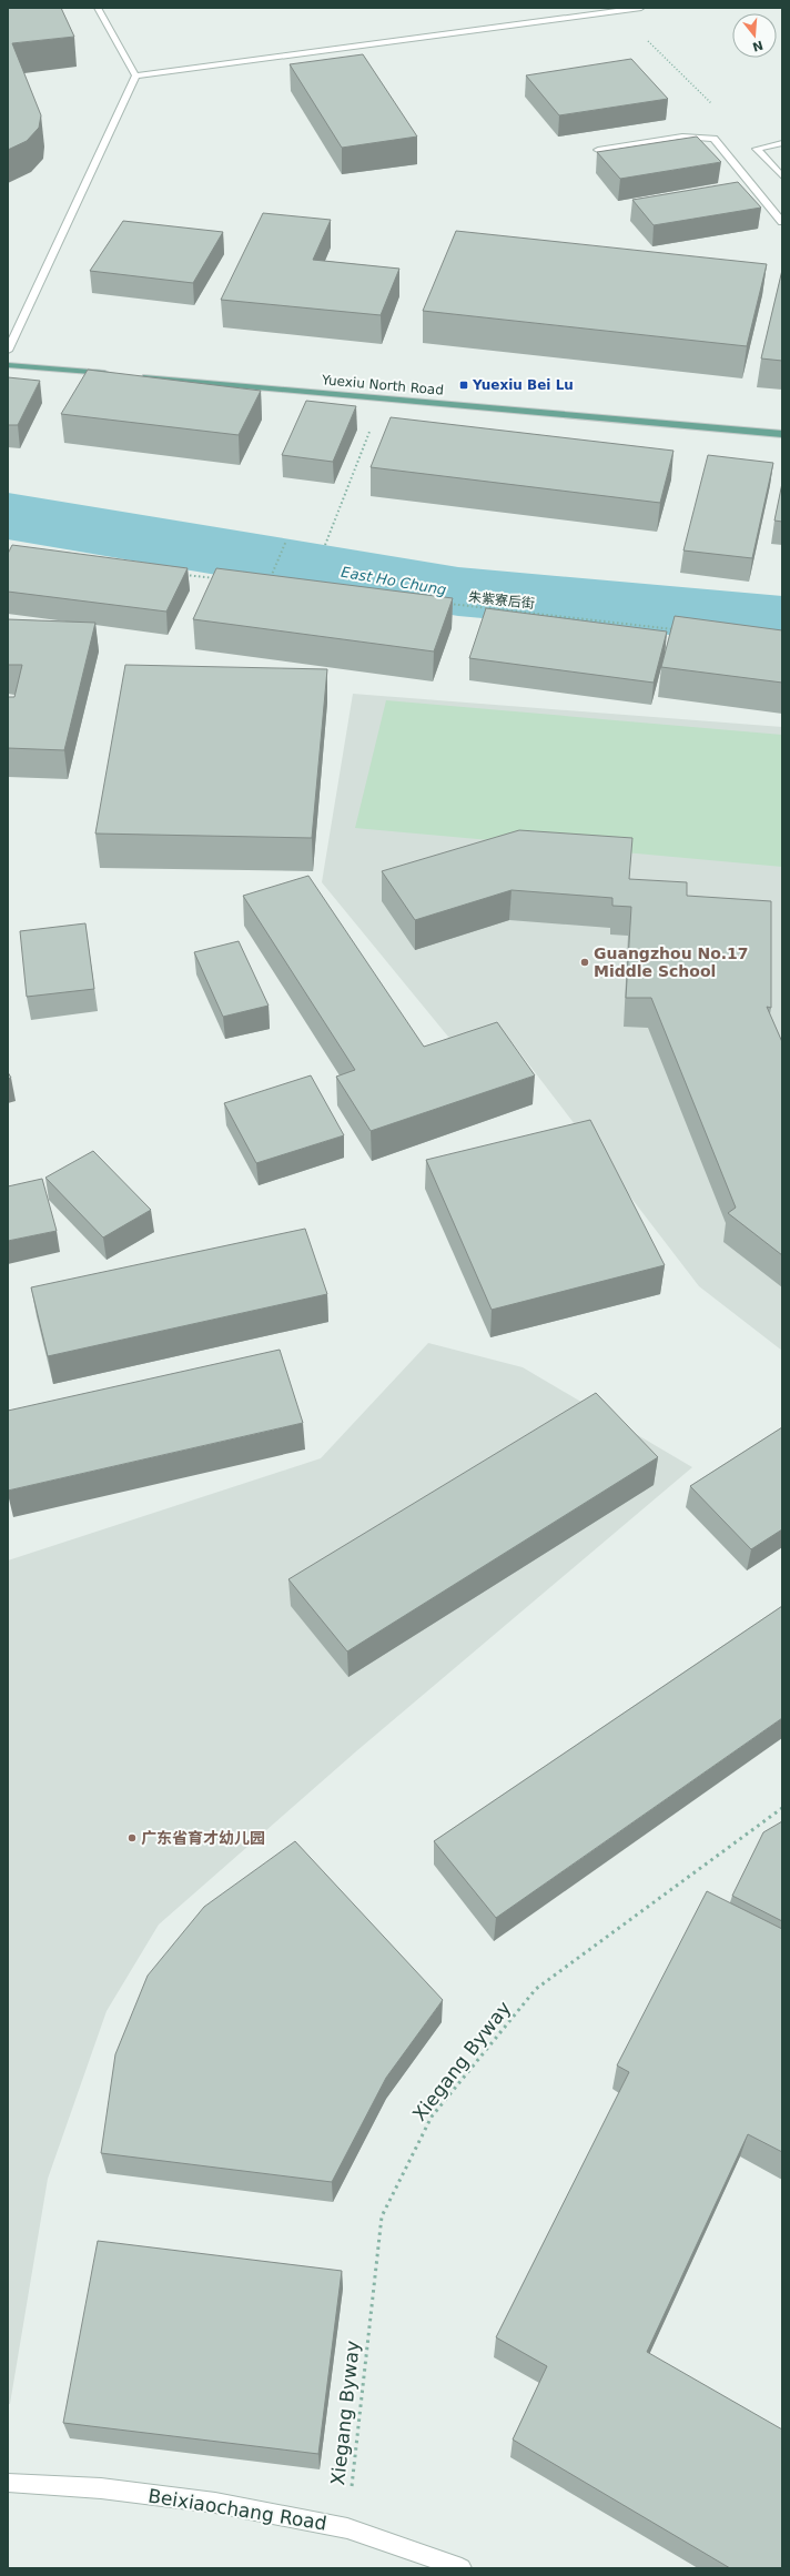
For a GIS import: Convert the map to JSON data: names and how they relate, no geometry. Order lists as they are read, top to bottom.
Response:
{
  "streets": {
    "main road": ["Yuexiu North Road"],
    "street": ["Beixiaochang Road"],
    "path": ["朱紫寮后街", "Xiegang Byway"]
  },
  "crossings": [
    ["Xiegang Byway", "Beixiaochang Road"]
  ],
  "water": ["East Ho Chung"],
  "places": {
    "transit": ["Yuexiu Bei Lu"],
    "other": ["Guangzhou No.17 Middle School", "广东省育才幼儿园"]
  },
  "north": "bottom"
}
